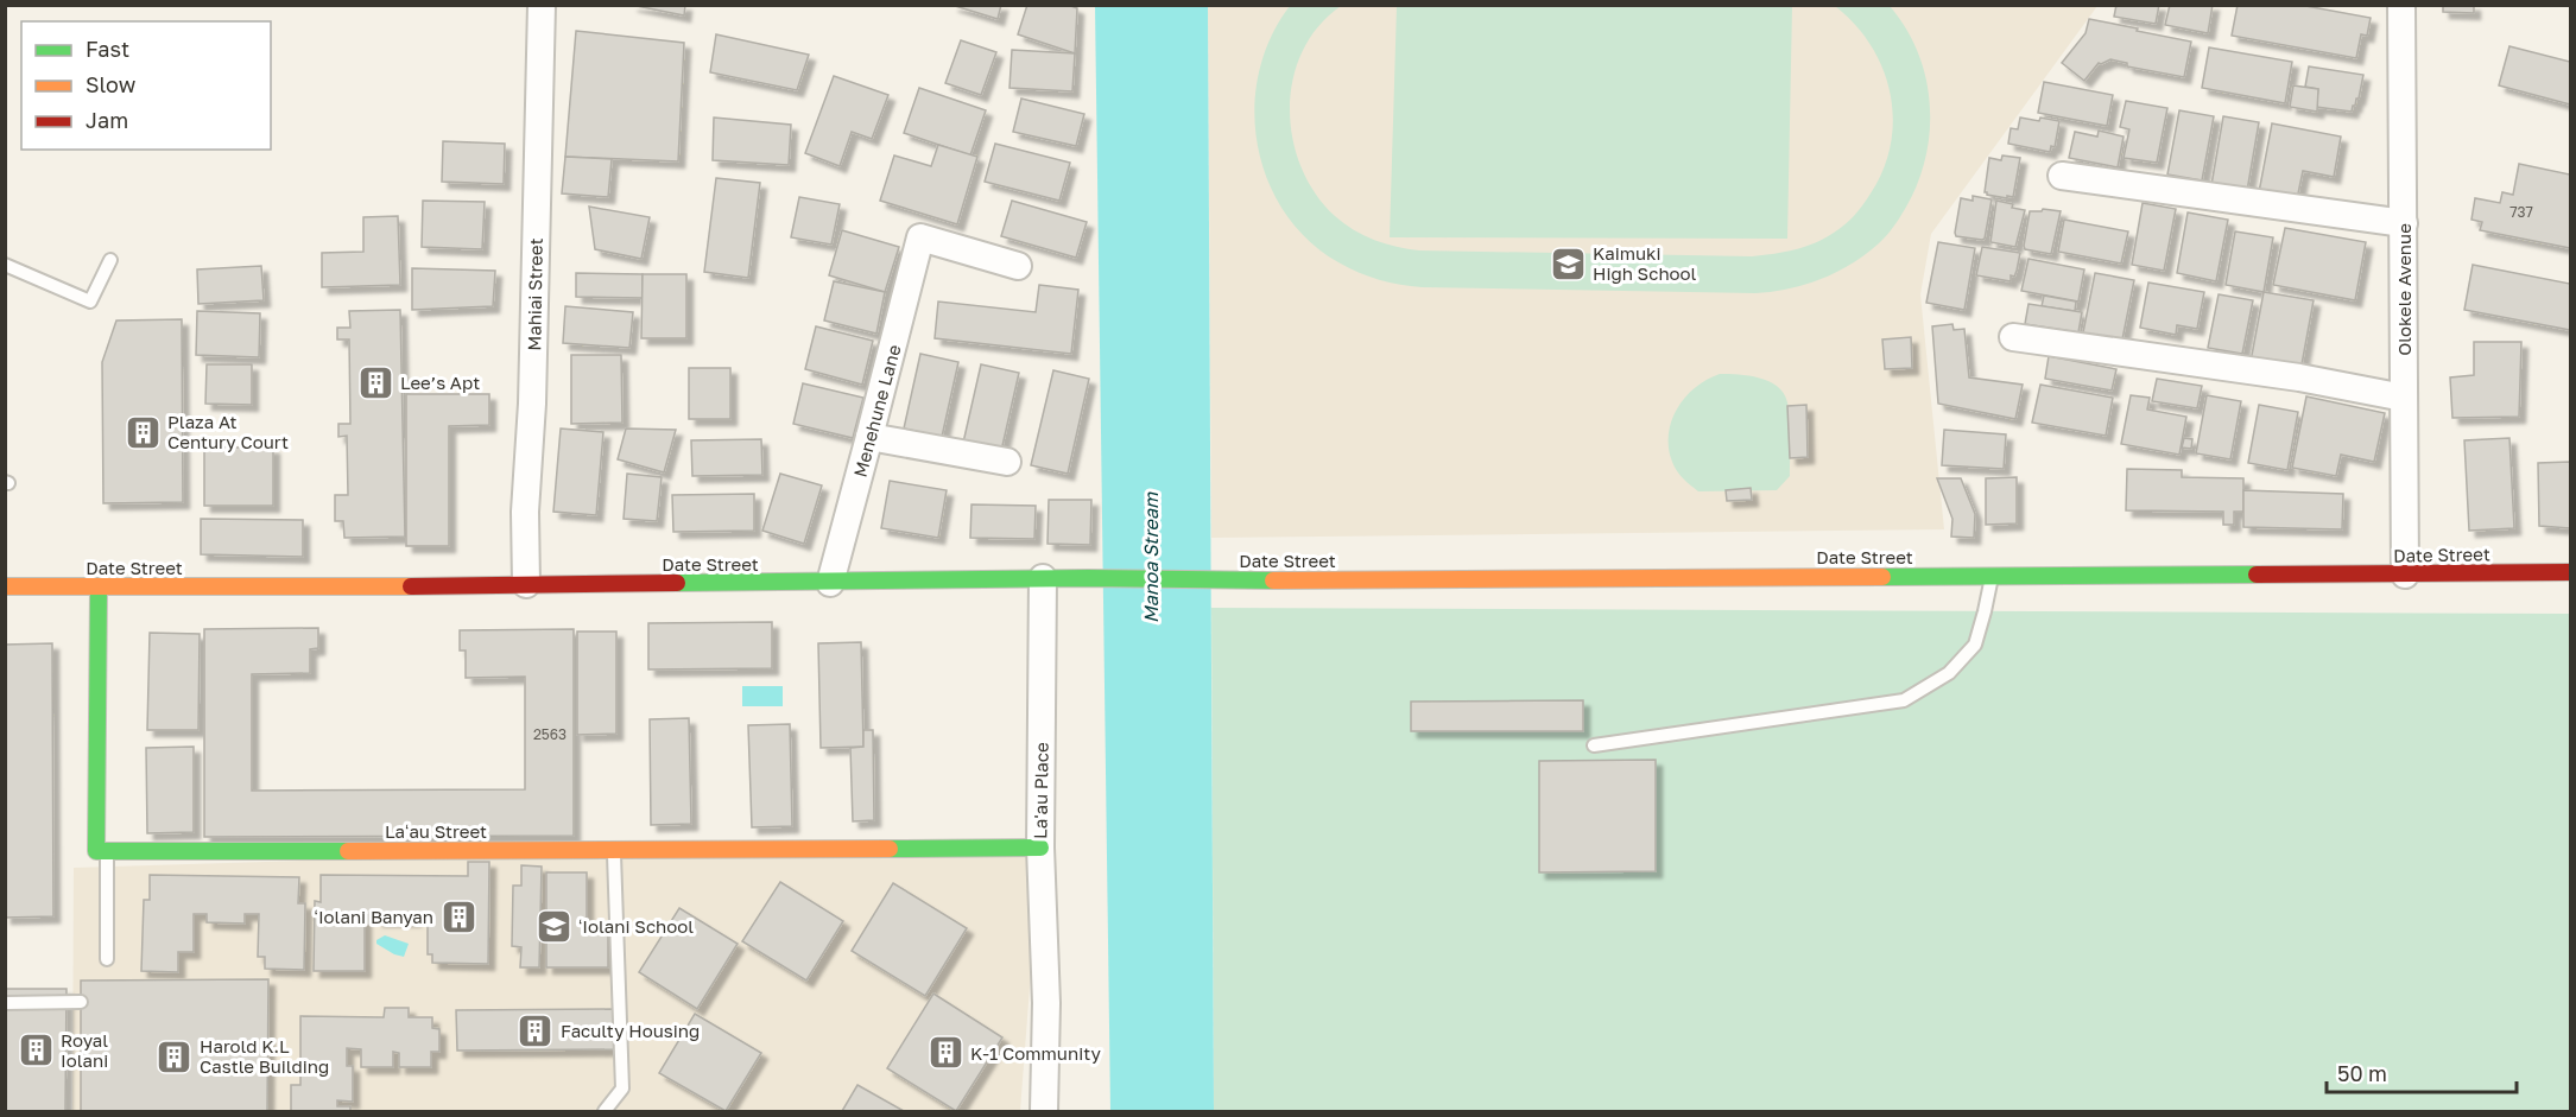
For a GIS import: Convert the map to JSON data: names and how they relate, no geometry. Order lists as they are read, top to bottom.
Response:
{
  "streets": {
    "street": [
      "Olokele Avenue",
      "Mahiai Street",
      "Menehune Lane",
      "Date Street",
      "La'au Place",
      "Laʻau Street"
    ]
  },
  "crossings": [
    ["Olokele Avenue", "Date Street"],
    ["Mahiai Street", "Date Street"],
    ["Menehune Lane", "Date Street"],
    ["Date Street", "La'au Place"],
    ["La'au Place", "Laʻau Street"]
  ],
  "water": ["Manoa Stream"],
  "places": {
    "school or university": ["Kaimuki High School", "ʻIolani School"],
    "building": [
      "Lee’s Apt",
      "Plaza At Century Court",
      "ʻIolani Banyan",
      "Faculty Housing",
      "Royal Iolani",
      "K-1 Community",
      "Harold K.L Castle Building"
    ]
  },
  "house_numbers": ["737", "2563"],
  "legend": ["Fast", "Slow", "Jam"],
  "scale_bar": "50 m"
}
